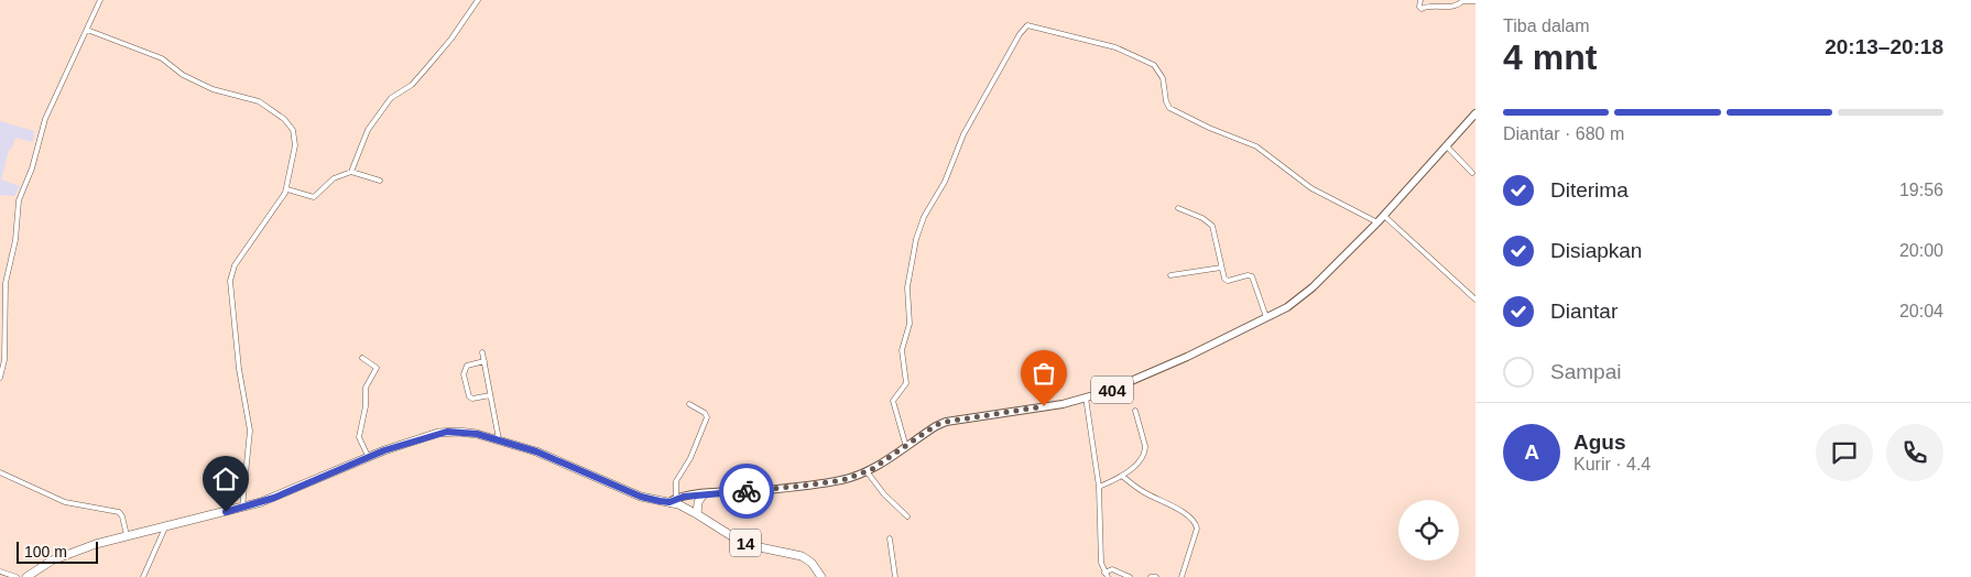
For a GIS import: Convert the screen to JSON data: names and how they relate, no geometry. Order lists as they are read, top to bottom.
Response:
{
  "streets": {
    "highway": ["14"],
    "main road": ["404"]
  },
  "crossings": [
    ["404", "14"]
  ],
  "scale_bar": "100 m",
  "page": {
    "heading": ["4 mnt", "Tiba dalam", "20:13–20:18"],
    "panel": ["Agus", "Kurir · 4.4"],
    "bar": "Diantar · 680 m",
    "list": [
      ["Diterima", "19:56"],
      ["Disiapkan", "20:00"],
      ["Diantar", "20:04"],
      "Sampai"
    ],
    "round": "A",
    "scale": "100 m"
  }
}
